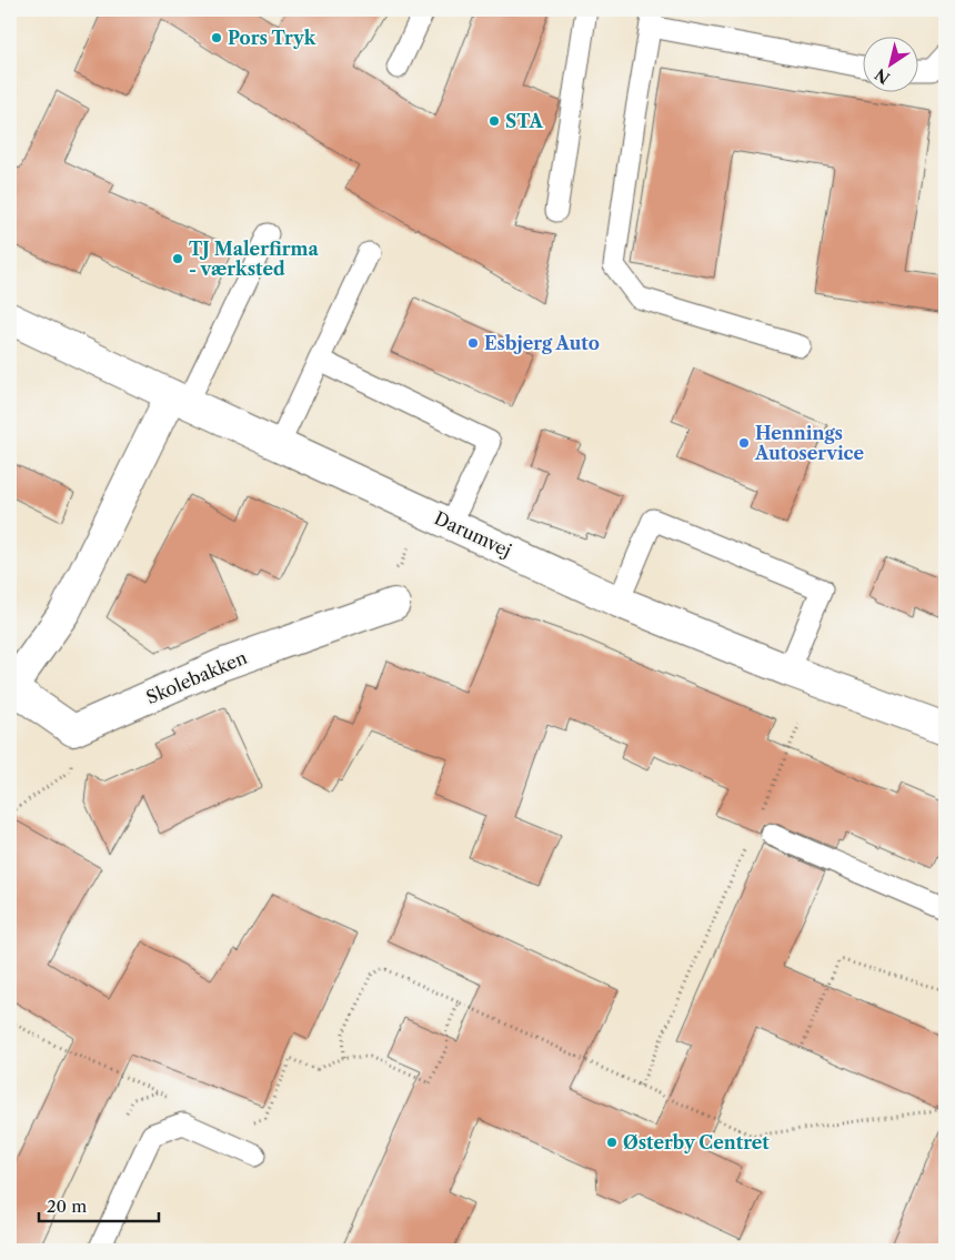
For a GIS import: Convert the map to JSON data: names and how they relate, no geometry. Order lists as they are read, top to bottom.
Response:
{
  "streets": {
    "street": ["Darumvej", "Skolebakken"]
  },
  "places": [
    "Pors Tryk",
    "STA",
    "TJ Malerfirma - værksted",
    "Esbjerg Auto",
    "Hennings Autoservice",
    "Østerby Centret"
  ],
  "scale_bar": "20 m",
  "north": "bottom left"
}
